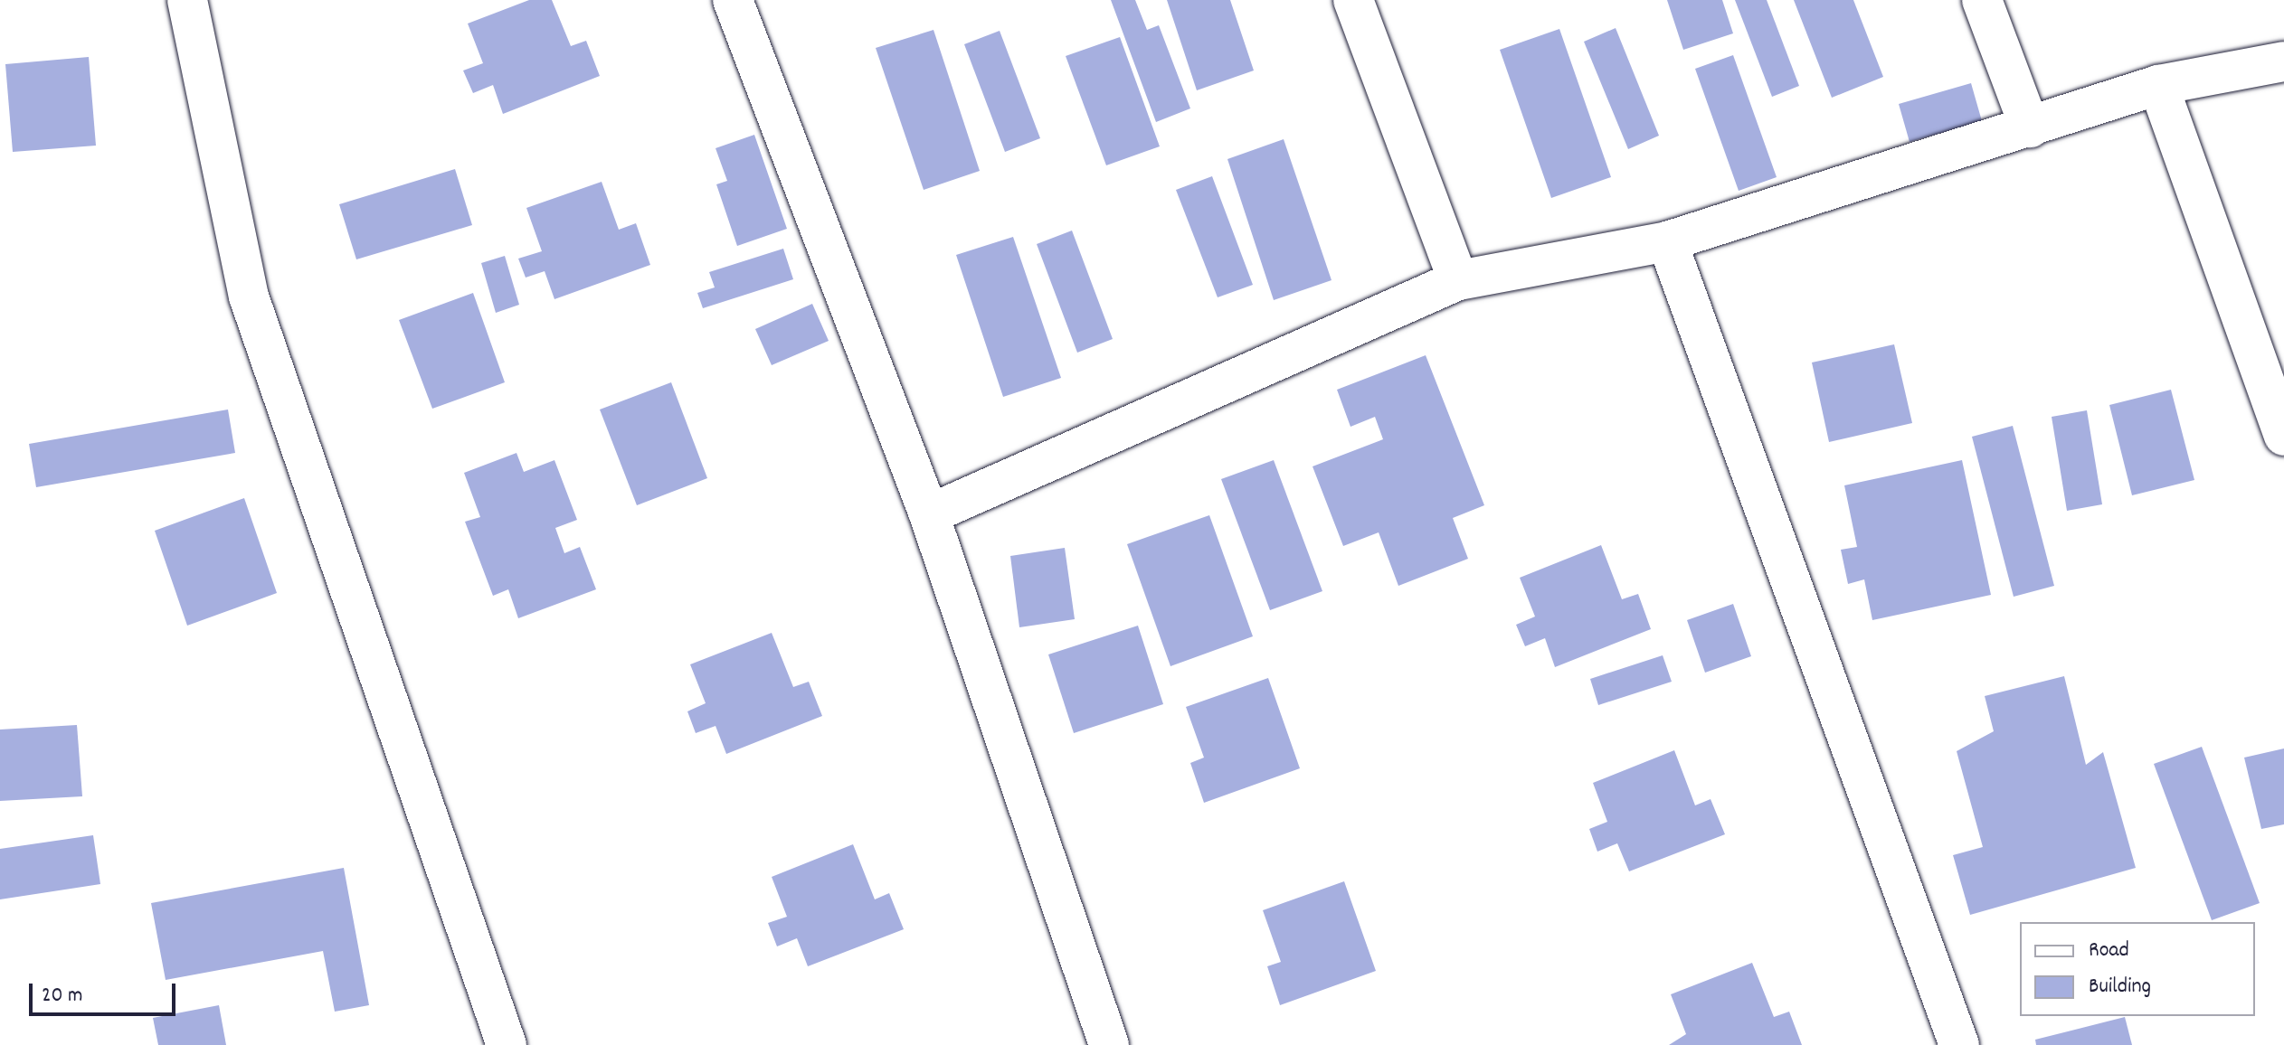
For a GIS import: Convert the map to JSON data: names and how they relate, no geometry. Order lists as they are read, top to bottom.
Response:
{
  "legend": ["Road", "Building"],
  "scale_bar": "20 m"
}
